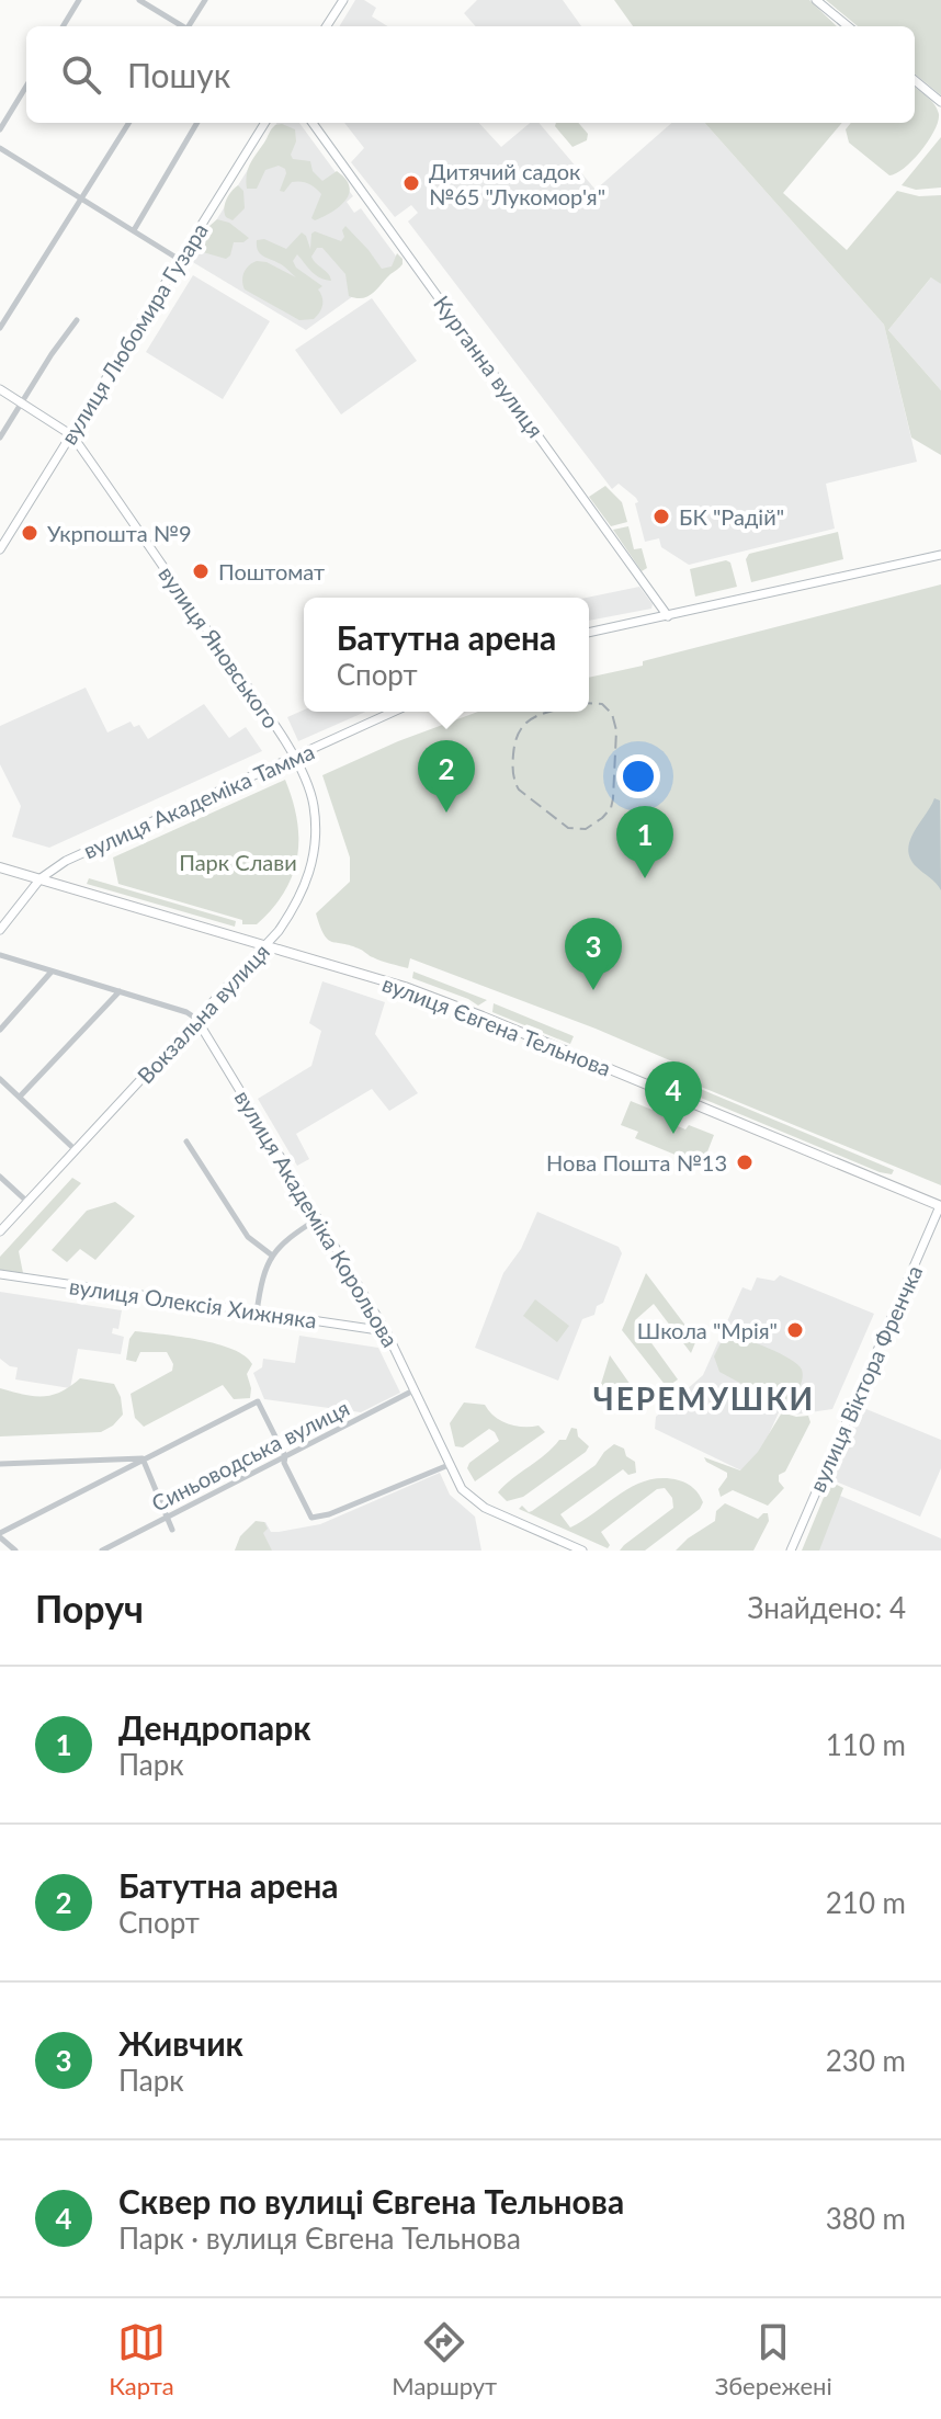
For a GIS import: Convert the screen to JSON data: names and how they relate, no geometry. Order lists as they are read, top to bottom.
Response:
{
  "streets": {
    "main road": ["вулиця Євгена Тельнова"],
    "street": [
      "вулиця Любомира Гузара",
      "Курганна вулиця",
      "вулиця Яновського",
      "вулиця Академіка Тамма",
      "Вокзальна вулиця",
      "вулиця Академіка Корольова",
      "вулиця Олексія Хижняка",
      "вулиця Віктора Френчка",
      "Синьоводська вулиця"
    ]
  },
  "crossings": [
    ["вулиця Любомира Гузара", "вулиця Яновського"],
    ["вулиця Яновського", "вулиця Академіка Тамма"],
    ["вулиця Яновського", "Вокзальна вулиця"],
    ["вулиця Академіка Тамма", "Вокзальна вулиця"],
    ["вулиця Академіка Тамма", "вулиця Євгена Тельнова"],
    ["Вокзальна вулиця", "вулиця Євгена Тельнова"],
    ["Вокзальна вулиця", "вулиця Академіка Корольова"],
    ["вулиця Євгена Тельнова", "вулиця Віктора Френчка"],
    ["вулиця Академіка Корольова", "вулиця Олексія Хижняка"],
    ["вулиця Академіка Корольова", "Синьоводська вулиця"]
  ],
  "districts": ["ЧЕРЕМУШКИ"],
  "parks": ["Парк Слави"],
  "places": [
    "Дитячий садок №65 \"Лукомор'я\"",
    "БК \"Радій\"",
    "Укрпошта №9",
    "Поштомат",
    "Нова Пошта №13",
    "Школа \"Мрія\""
  ],
  "page": {
    "search": "Пошук",
    "popup": ["Батутна арена", "Спорт"],
    "pins": [
      "2",
      "1",
      "3",
      "4"
    ],
    "heading": ["Поруч", "Знайдено: 4"],
    "list": [
      {
        "mark": "1",
        "name": "Дендропарк",
        "note": "Парк",
        "value": "110 m"
      },
      {
        "mark": "2",
        "name": "Батутна арена",
        "note": "Спорт",
        "value": "210 m"
      },
      {
        "mark": "3",
        "name": "Живчик",
        "note": "Парк",
        "value": "230 m"
      },
      {
        "mark": "4",
        "name": "Сквер по вулиці Євгена Тельнова",
        "note": "Парк · вулиця Євгена Тельнова",
        "value": "380 m"
      }
    ],
    "nav": ["Карта", "Маршрут", "Збережені"]
  }
}
